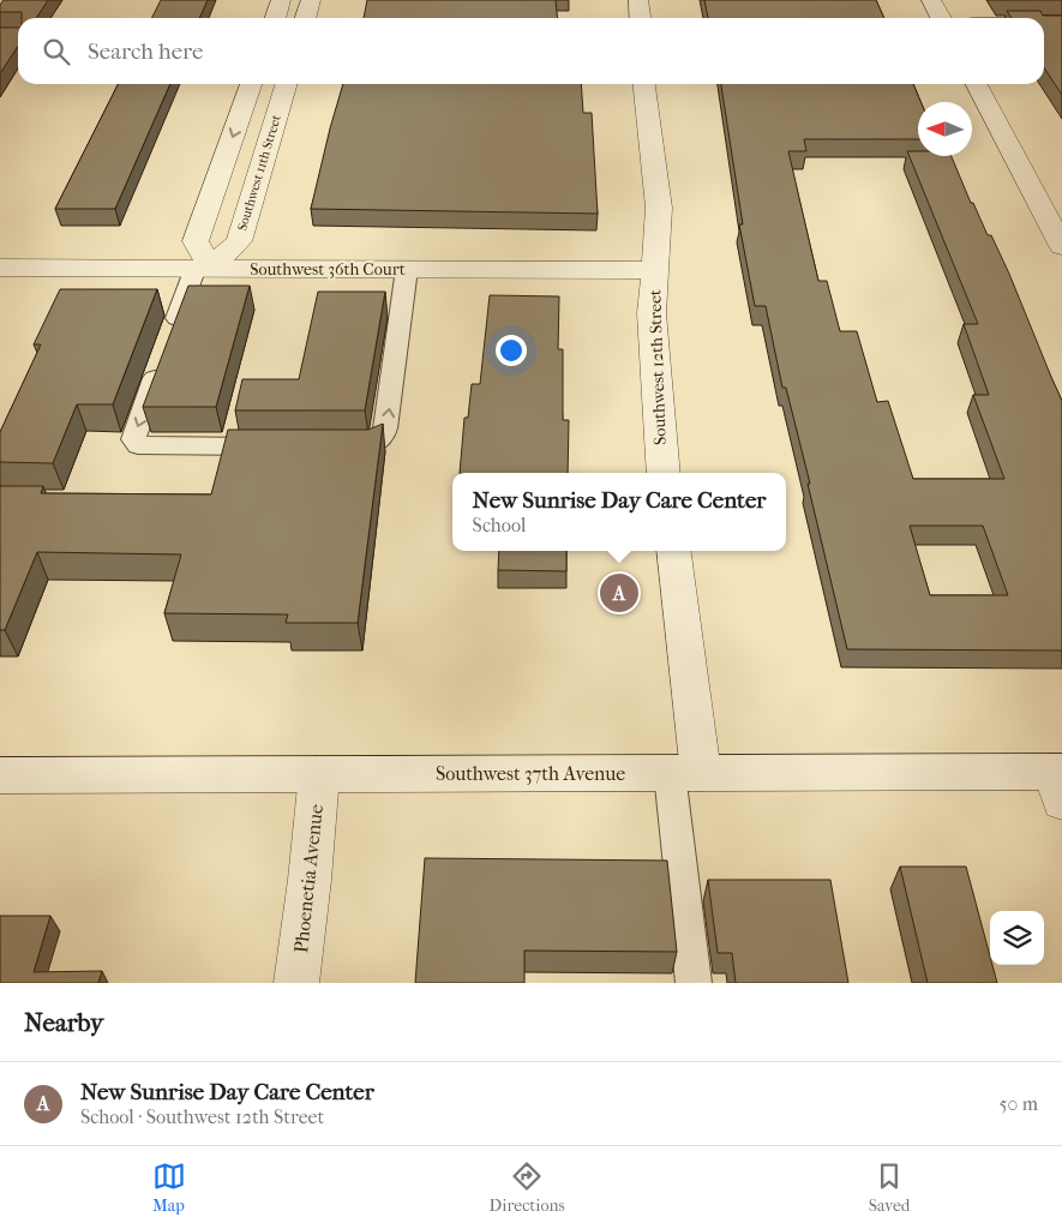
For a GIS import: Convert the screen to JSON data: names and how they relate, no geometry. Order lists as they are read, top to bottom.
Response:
{
  "streets": {
    "street": [
      "Southwest 11th Street",
      "Southwest 36th Court",
      "Southwest 12th Street",
      "Southwest 37th Avenue",
      "Phoenetia Avenue"
    ]
  },
  "crossings": [
    ["Southwest 11th Street", "Southwest 36th Court"],
    ["Southwest 36th Court", "Southwest 12th Street"],
    ["Southwest 37th Avenue", "Phoenetia Avenue"]
  ],
  "north": "left",
  "page": {
    "search": "Search here",
    "popup": ["New Sunrise Day Care Center", "School"],
    "pins": "A",
    "heading": "Nearby",
    "list": [
      {
        "mark": "A",
        "name": "New Sunrise Day Care Center",
        "note": "School · Southwest 12th Street",
        "value": "50 m"
      }
    ],
    "nav": ["Map", "Directions", "Saved"]
  }
}
